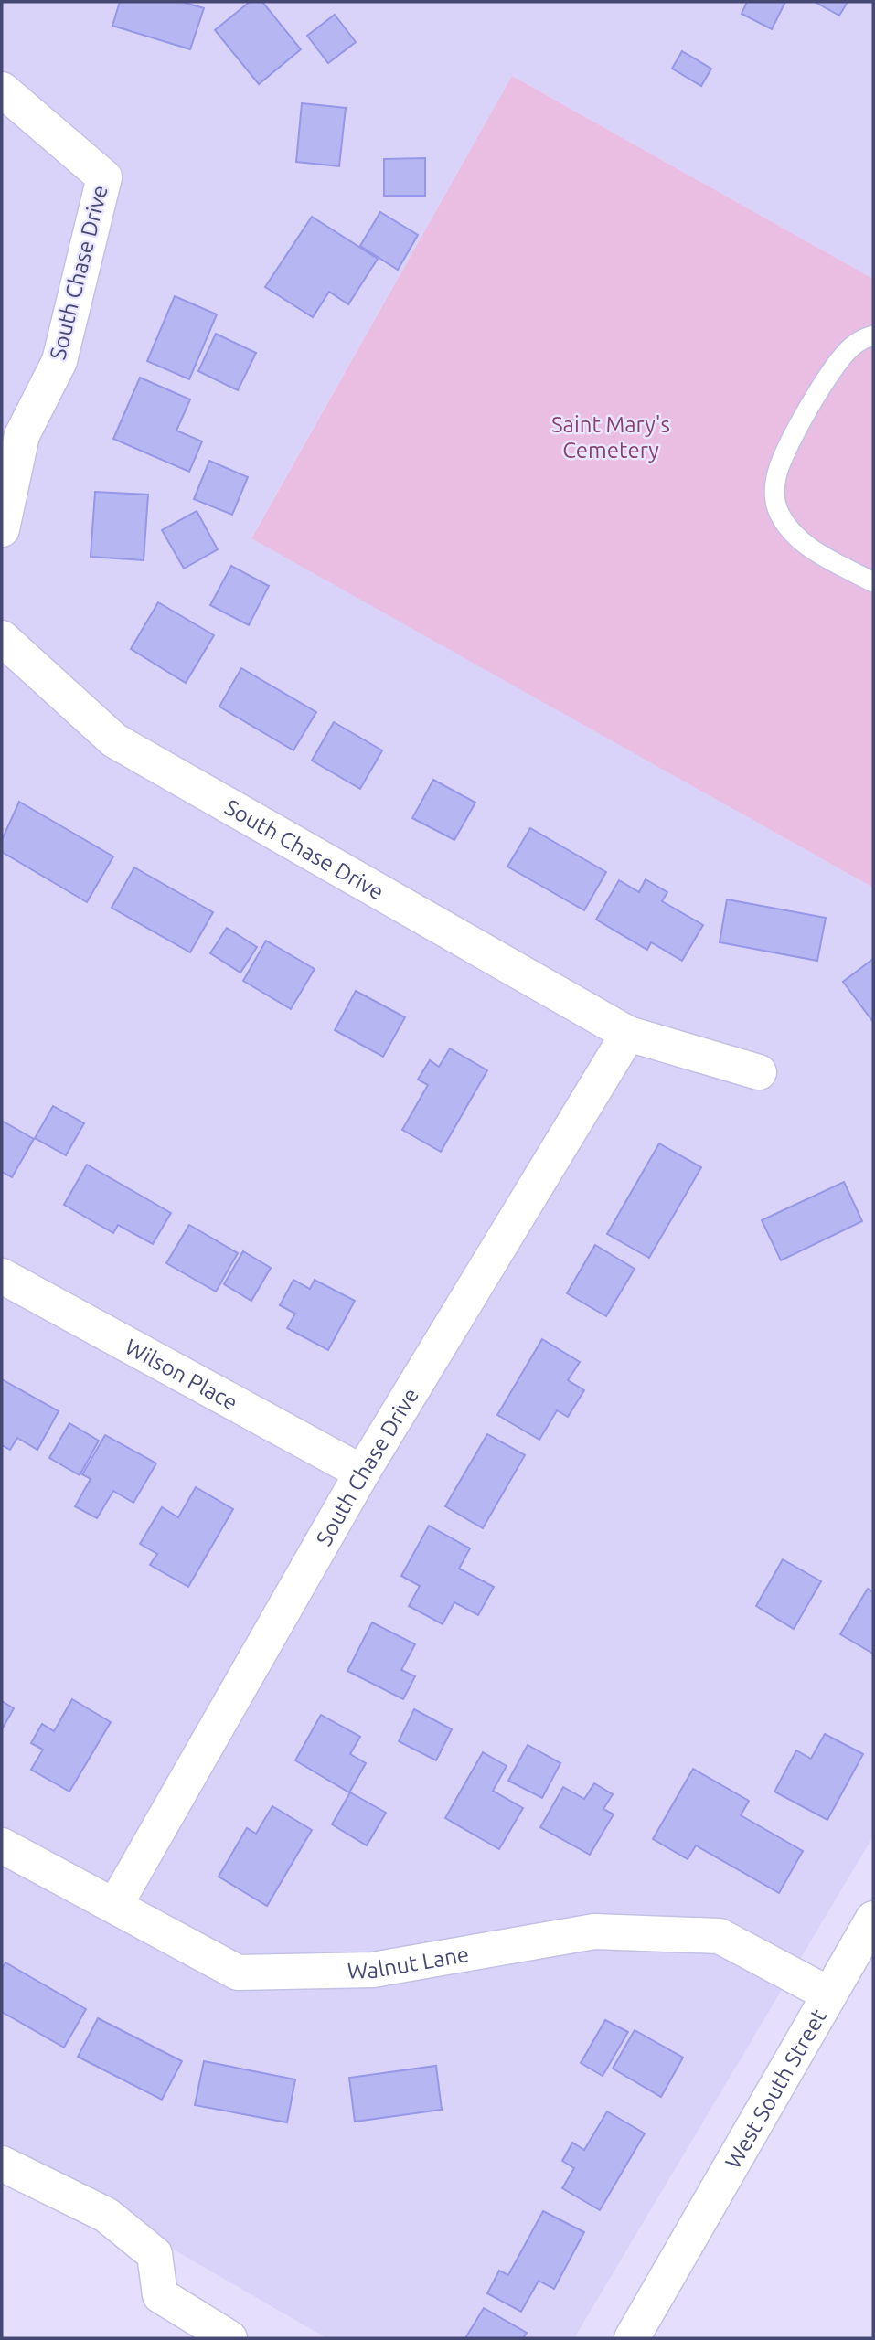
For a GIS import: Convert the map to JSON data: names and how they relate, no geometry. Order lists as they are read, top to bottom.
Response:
{
  "streets": {
    "street": [
      "South Chase Drive",
      "Wilson Place",
      "Walnut Lane",
      "West South Street"
    ]
  },
  "crossings": [
    ["South Chase Drive", "Wilson Place"],
    ["South Chase Drive", "Walnut Lane"],
    ["Walnut Lane", "West South Street"]
  ],
  "parks": ["Saint Mary's Cemetery"]
}
